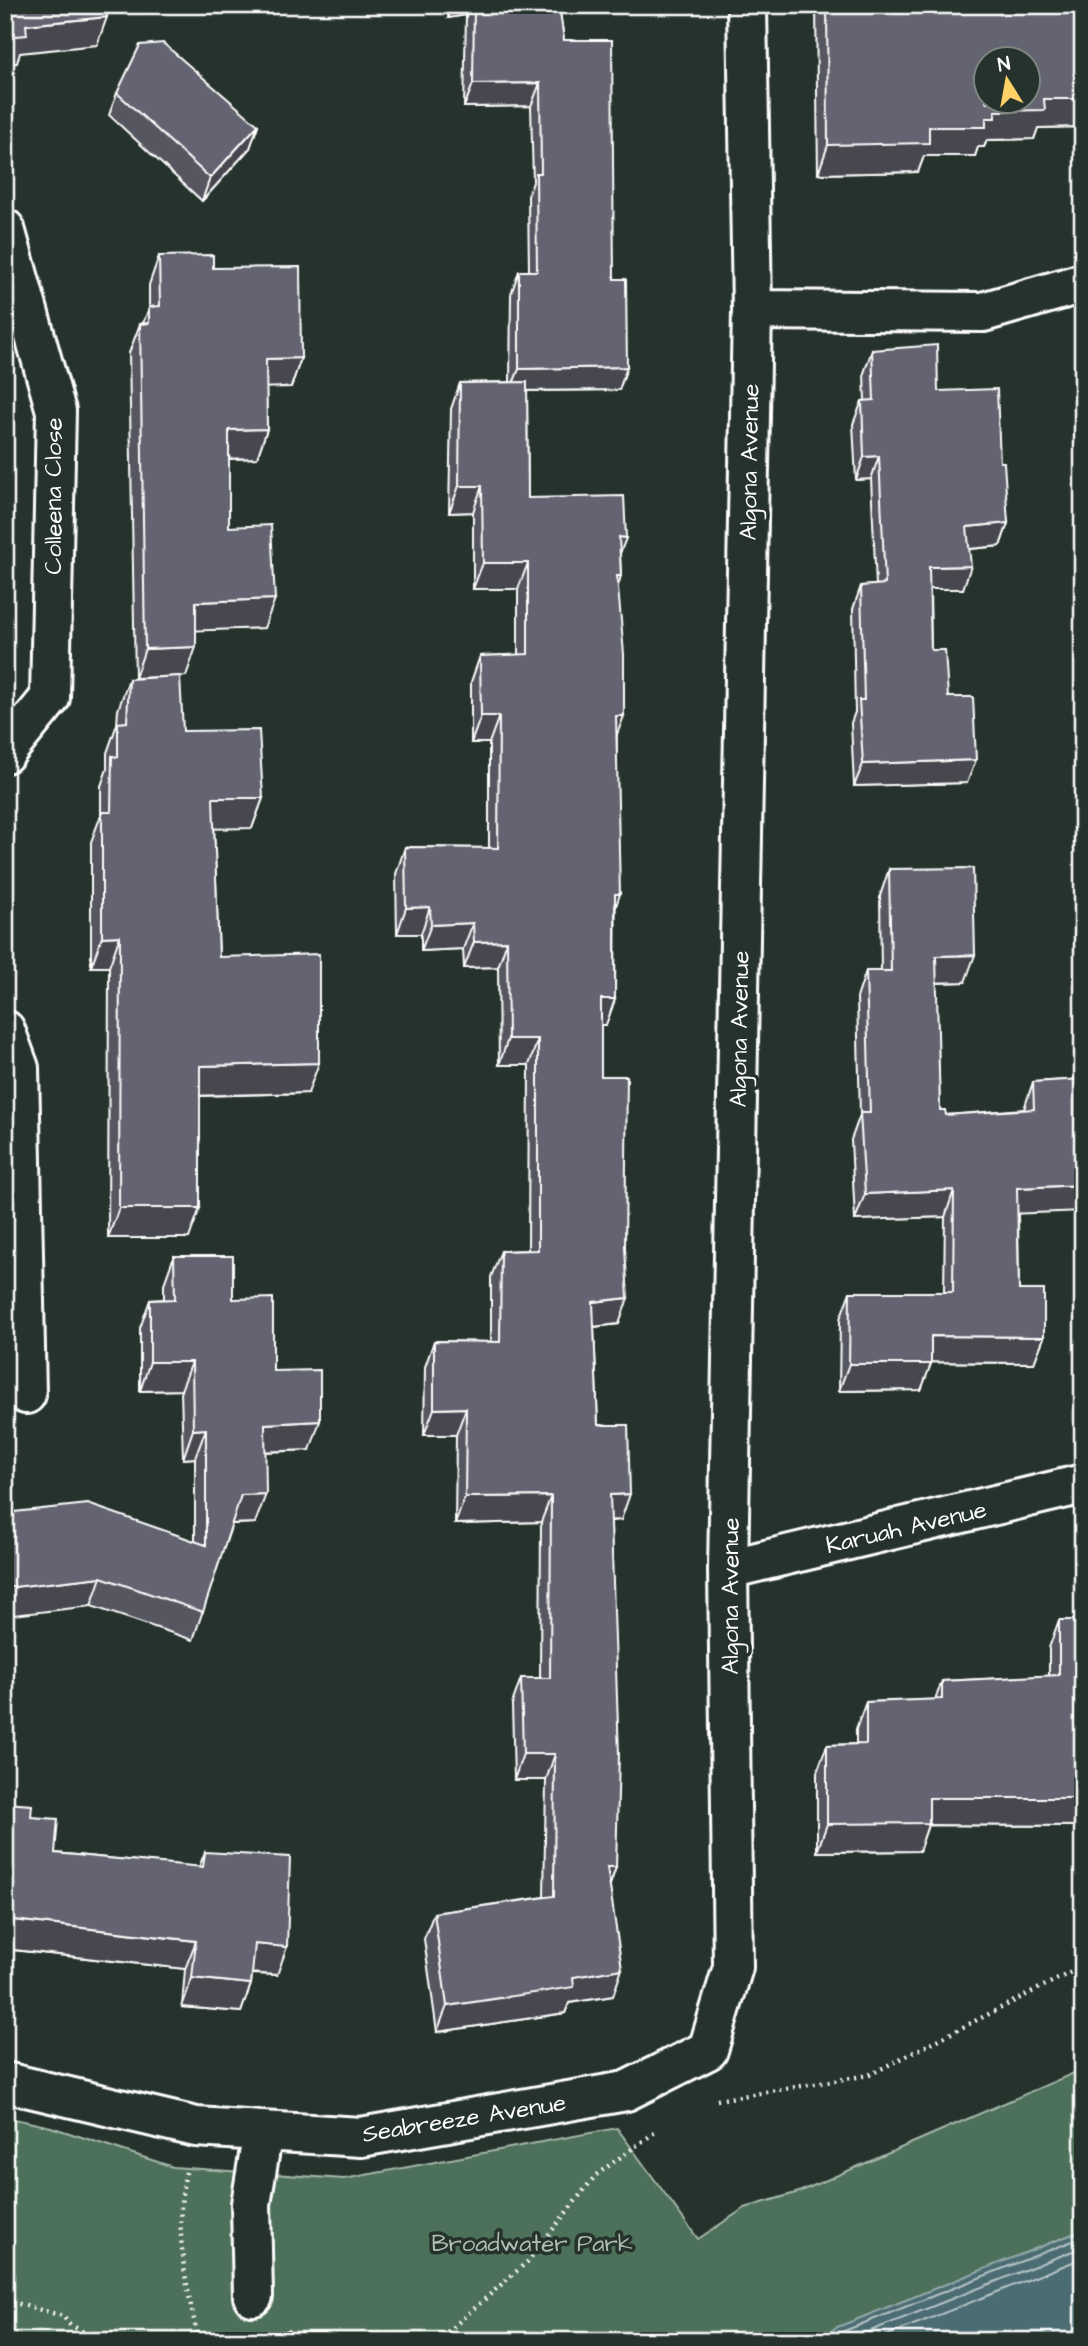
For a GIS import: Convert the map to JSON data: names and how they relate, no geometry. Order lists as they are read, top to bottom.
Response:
{
  "streets": {
    "street": [
      "Algona Avenue",
      "Colleena Close",
      "Karuah Avenue",
      "Seabreeze Avenue"
    ]
  },
  "crossings": [
    ["Algona Avenue", "Karuah Avenue"],
    ["Algona Avenue", "Seabreeze Avenue"]
  ],
  "parks": ["Broadwater Park"],
  "north": "top"
}
